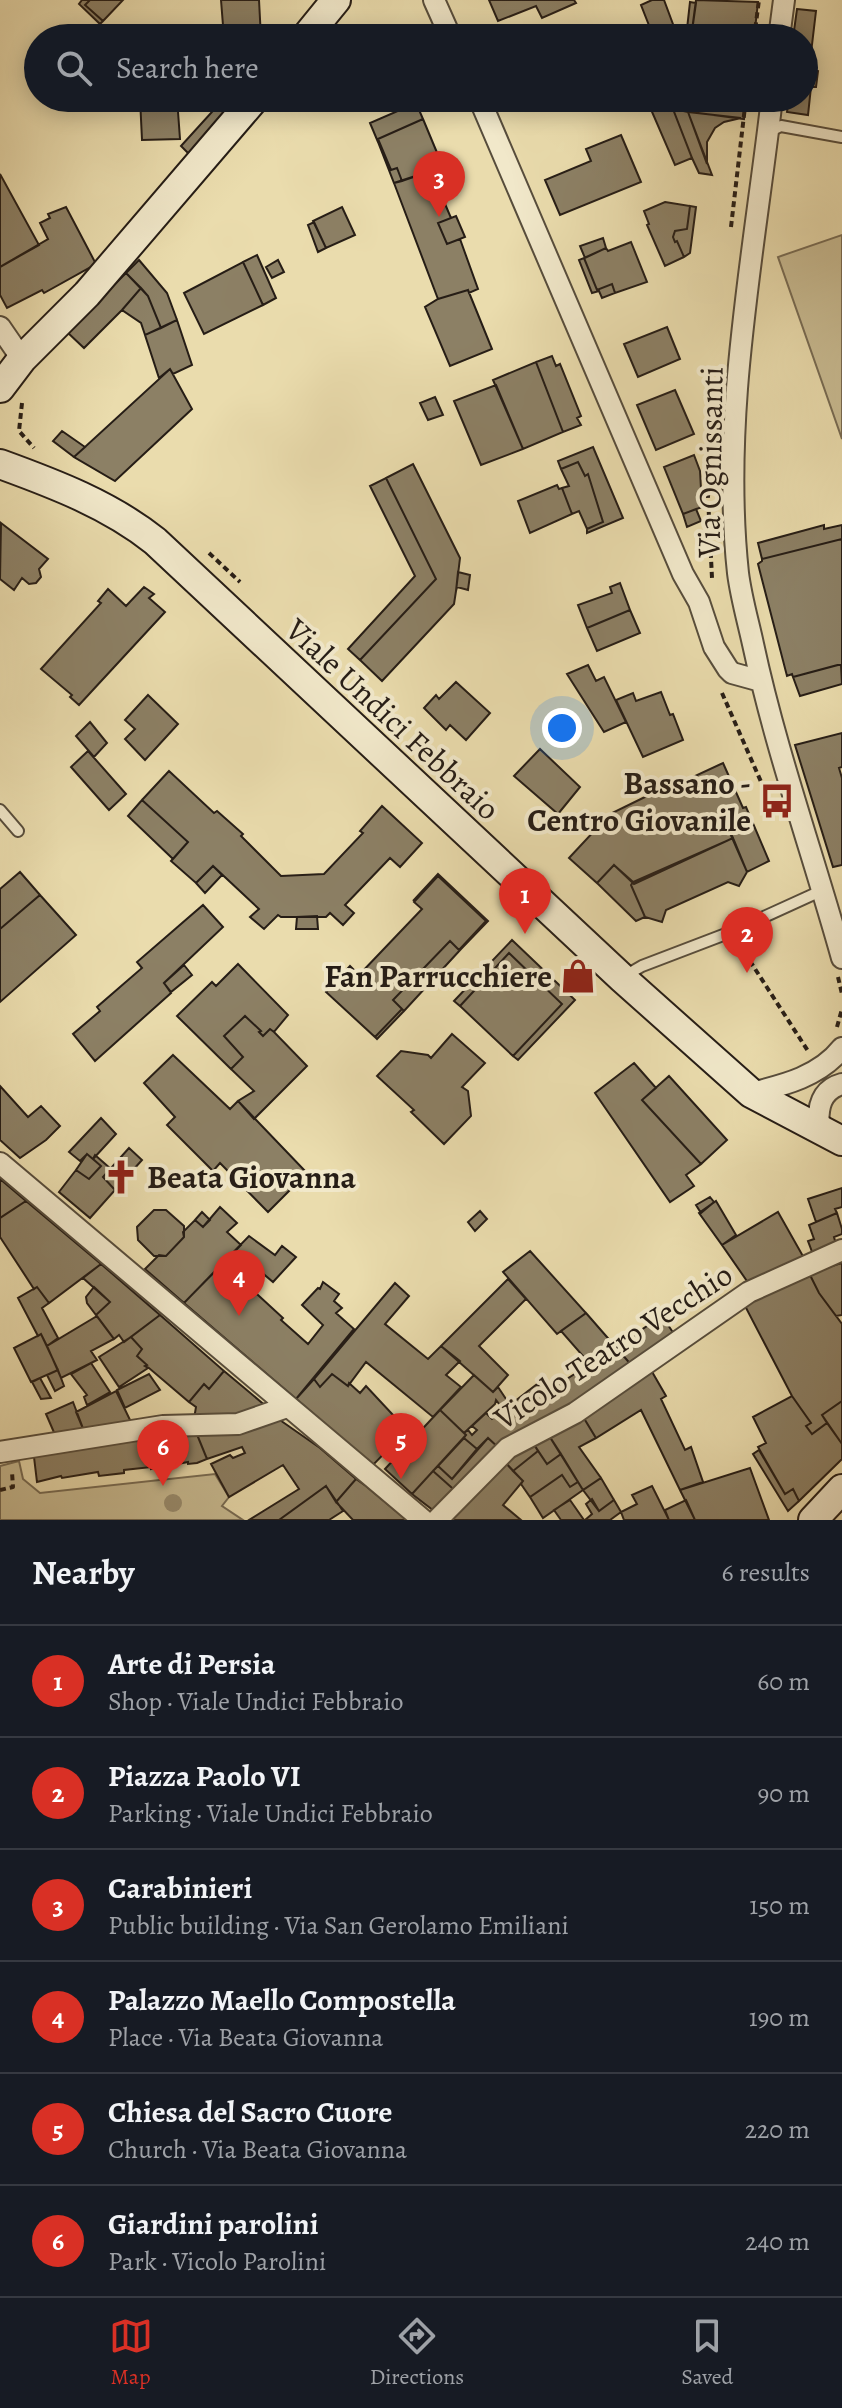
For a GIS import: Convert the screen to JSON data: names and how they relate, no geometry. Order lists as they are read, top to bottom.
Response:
{
  "streets": {
    "street": ["Via Ognissanti", "Viale Undici Febbraio", "Vicolo Teatro Vecchio"]
  },
  "places": {
    "bus stop": ["Bassano - Centro Giovanile"],
    "shop": ["Fan Parrucchiere"],
    "church": ["Beata Giovanna"]
  },
  "page": {
    "search": "Search here",
    "pins": [
      "3",
      "1",
      "2",
      "4",
      "5",
      "6"
    ],
    "heading": ["Nearby", "6 results"],
    "list": [
      {
        "mark": "1",
        "name": "Arte di Persia",
        "note": "Shop · Viale Undici Febbraio",
        "value": "60 m"
      },
      {
        "mark": "2",
        "name": "Piazza Paolo VI",
        "note": "Parking · Viale Undici Febbraio",
        "value": "90 m"
      },
      {
        "mark": "3",
        "name": "Carabinieri",
        "note": "Public building · Via San Gerolamo Emiliani",
        "value": "150 m"
      },
      {
        "mark": "4",
        "name": "Palazzo Maello Compostella",
        "note": "Place · Via Beata Giovanna",
        "value": "190 m"
      },
      {
        "mark": "5",
        "name": "Chiesa del Sacro Cuore",
        "note": "Church · Via Beata Giovanna",
        "value": "220 m"
      },
      {
        "mark": "6",
        "name": "Giardini parolini",
        "note": "Park · Vicolo Parolini",
        "value": "240 m"
      }
    ],
    "nav": ["Map", "Directions", "Saved"]
  }
}
